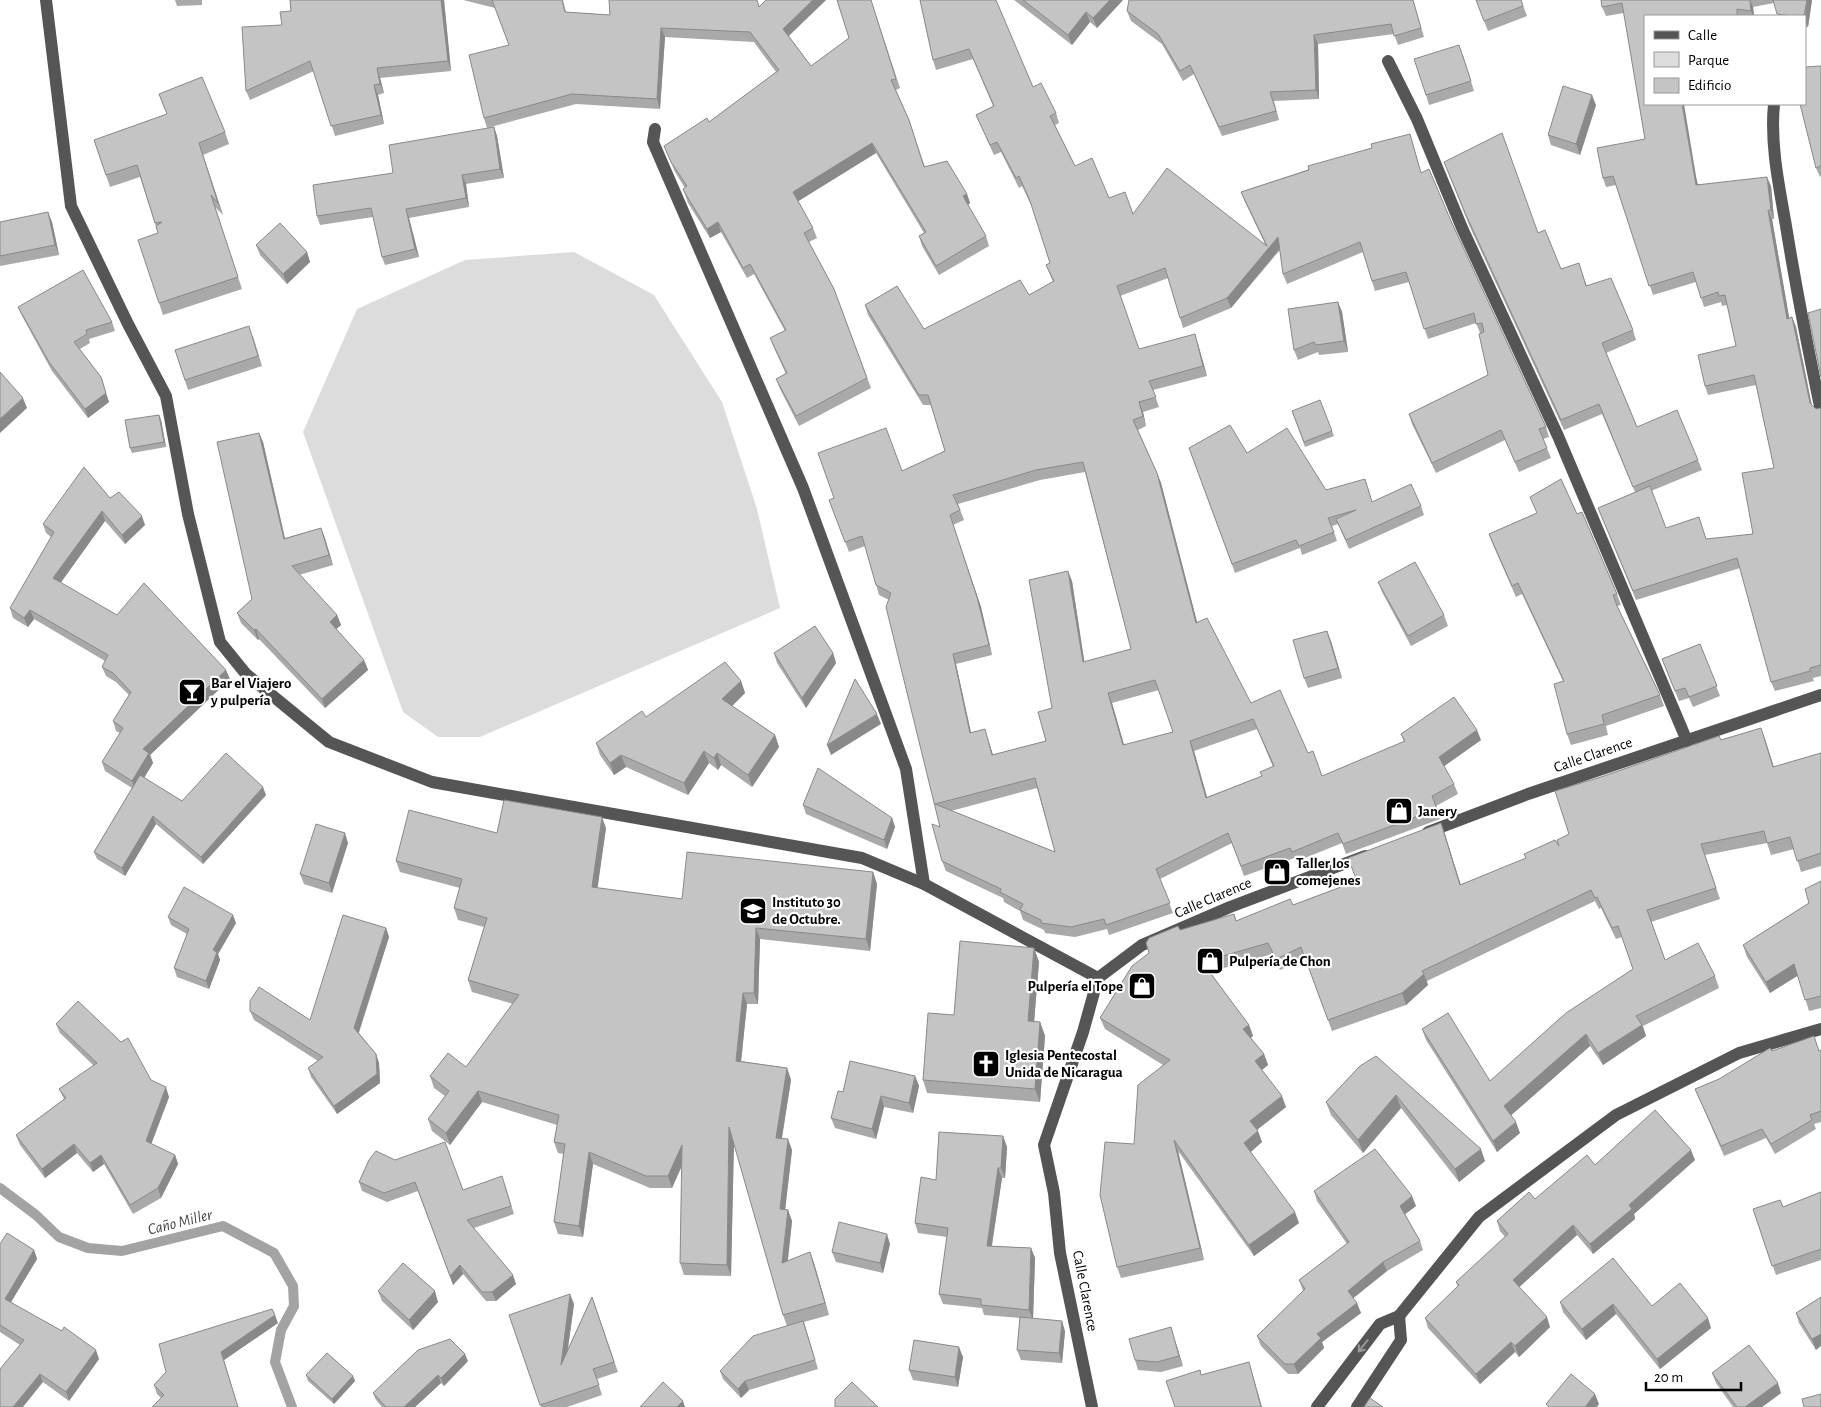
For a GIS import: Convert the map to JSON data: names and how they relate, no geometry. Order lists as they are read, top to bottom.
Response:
{
  "streets": {
    "street": ["Calle Clarence"]
  },
  "water": ["Caño Miller"],
  "places": {
    "bar": ["Bar el Viajero y pulpería"],
    "shop": [
      "Janery",
      "Taller los comejenes",
      "Pulpería de Chon",
      "Pulpería el Tope"
    ],
    "school or university": ["Instituto 30 de Octubre."],
    "church": ["Iglesia Pentecostal Unida de Nicaragua"]
  },
  "legend": ["Calle", "Parque", "Edificio"],
  "scale_bar": "20 m"
}
